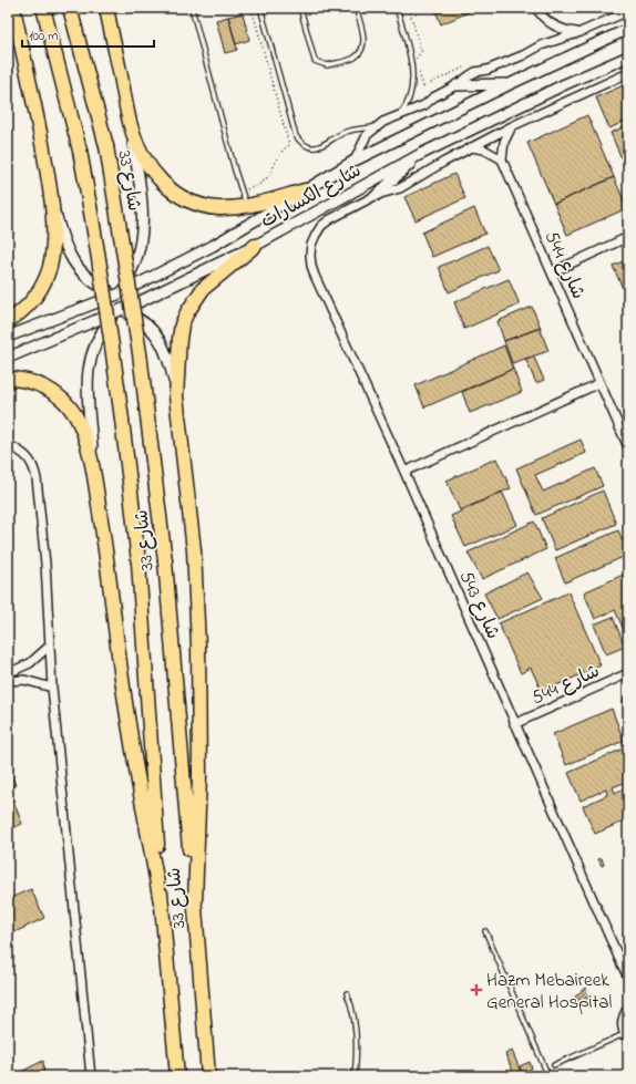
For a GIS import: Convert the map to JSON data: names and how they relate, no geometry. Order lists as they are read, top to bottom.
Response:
{
  "streets": {
    "highway": ["شارع 33"],
    "street": ["شارع الكسارات", "شارع 544", "شارع 543"]
  },
  "crossings": [
    ["شارع الكسارات", "شارع 543"],
    ["شارع 544", "شارع 543"]
  ],
  "places": {
    "health": ["Hazm Mebaireek General Hospital"]
  },
  "scale_bar": "100 m"
}
